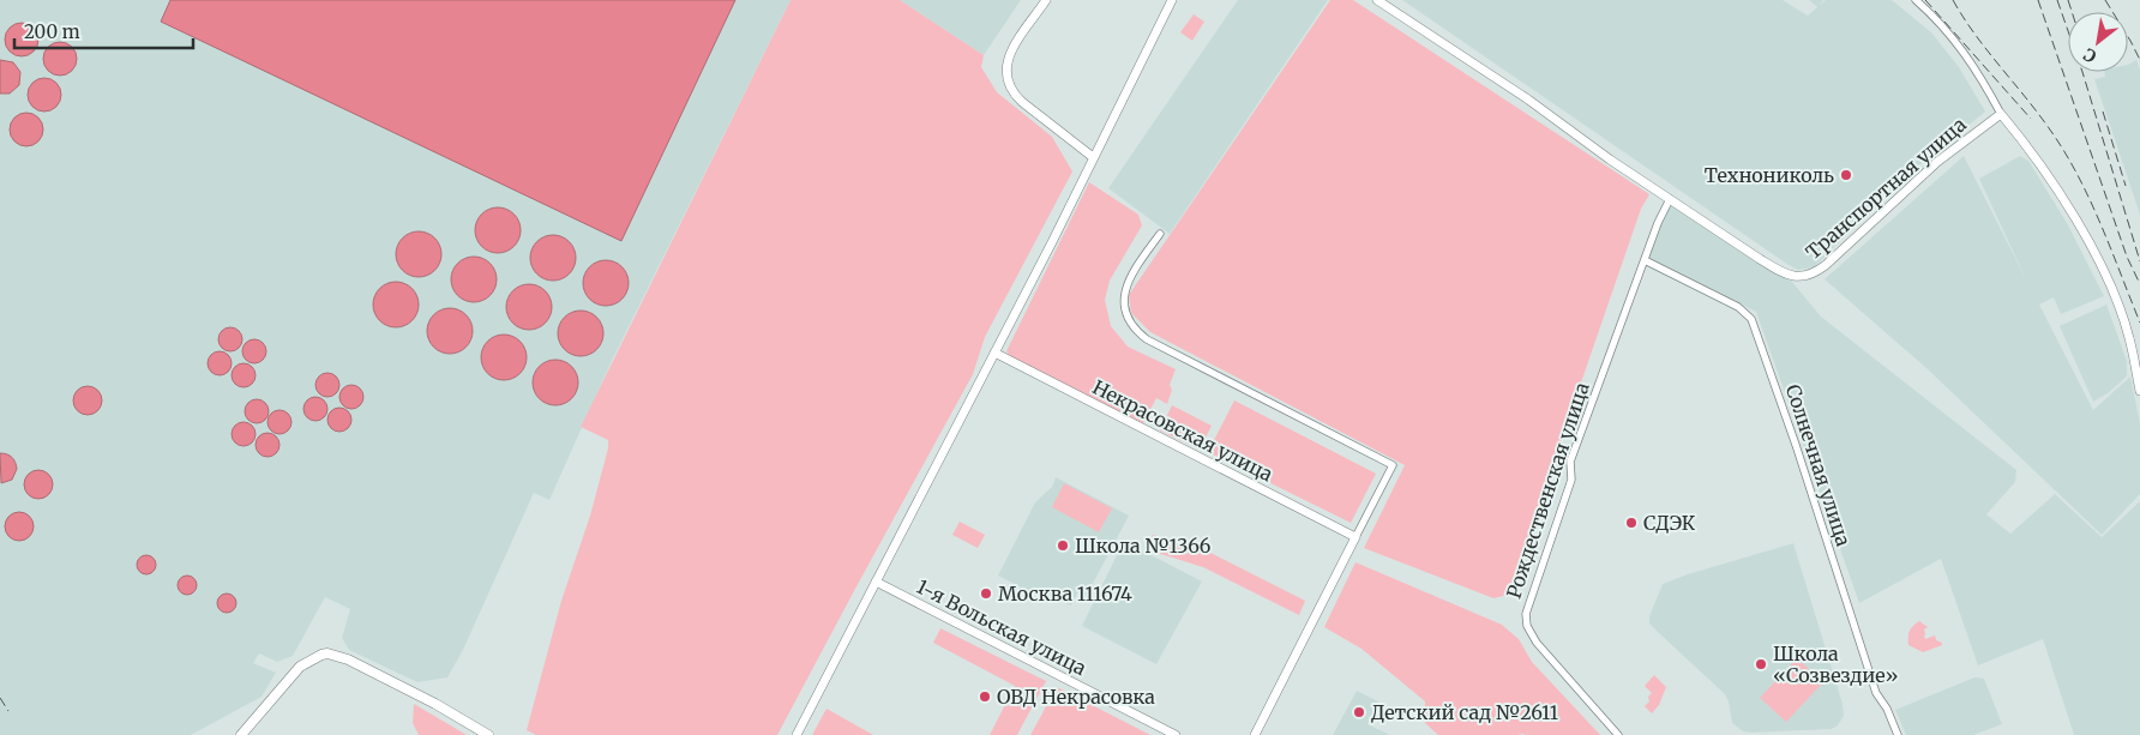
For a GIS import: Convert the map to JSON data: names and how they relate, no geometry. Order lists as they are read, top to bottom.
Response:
{
  "streets": {
    "street": [
      "Транспортная улица",
      "Некрасовская улица",
      "Солнечная улица",
      "Рождественская улица",
      "1-я Вольская улица"
    ]
  },
  "crossings": [
    ["Транспортная улица", "Рождественская улица"],
    ["Солнечная улица", "Рождественская улица"]
  ],
  "places": [
    "Технониколь",
    "СДЭК",
    "Школа №1366",
    "Москва 111674",
    "Школа «Созвездие»",
    "ОВД Некрасовка",
    "Детский сад №2611"
  ],
  "scale_bar": "200 m",
  "north": "bottom left"
}
